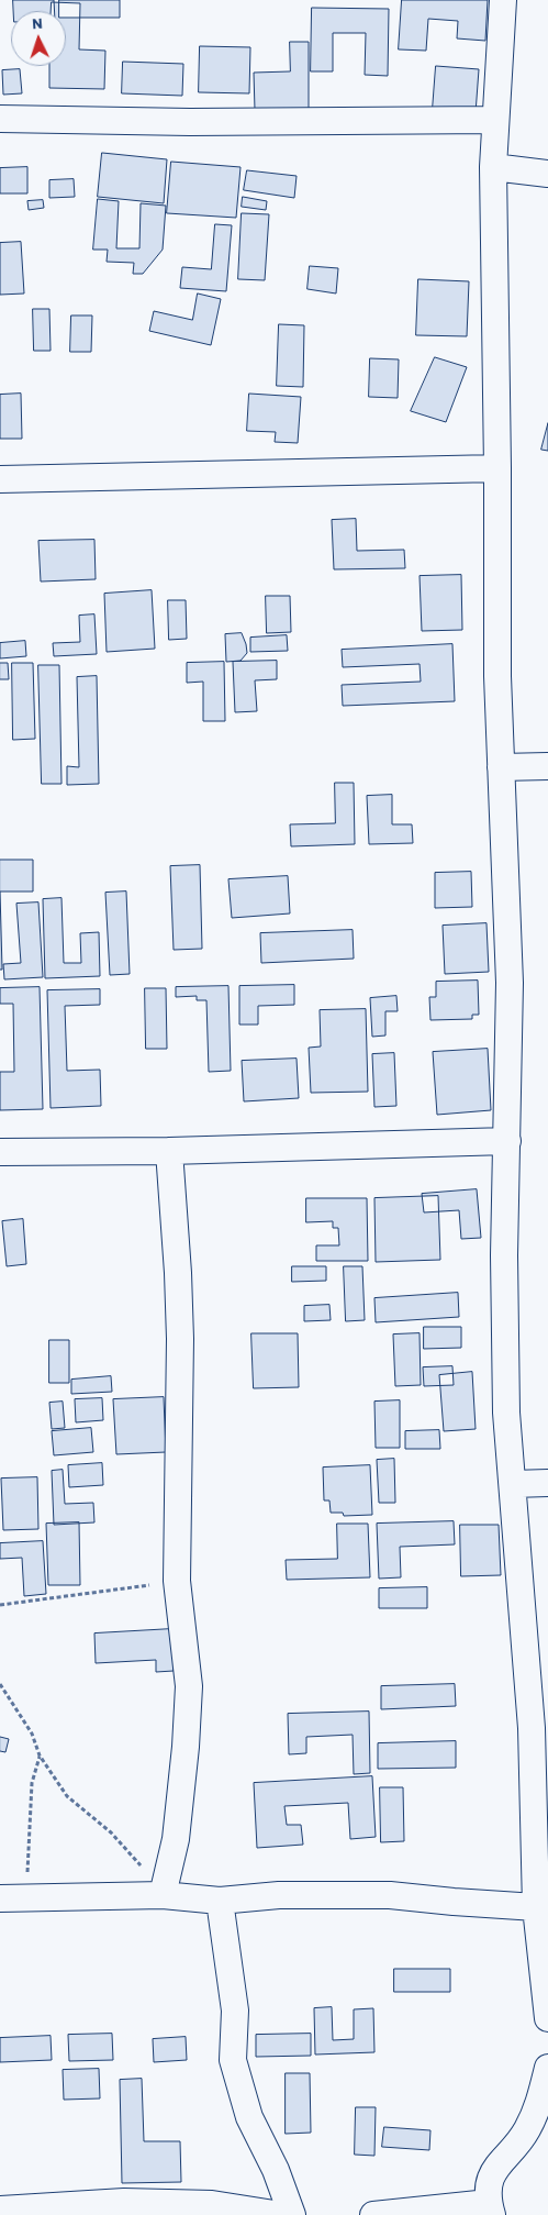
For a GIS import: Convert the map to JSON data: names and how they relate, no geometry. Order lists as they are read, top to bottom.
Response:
{
  "north": "top"
}
